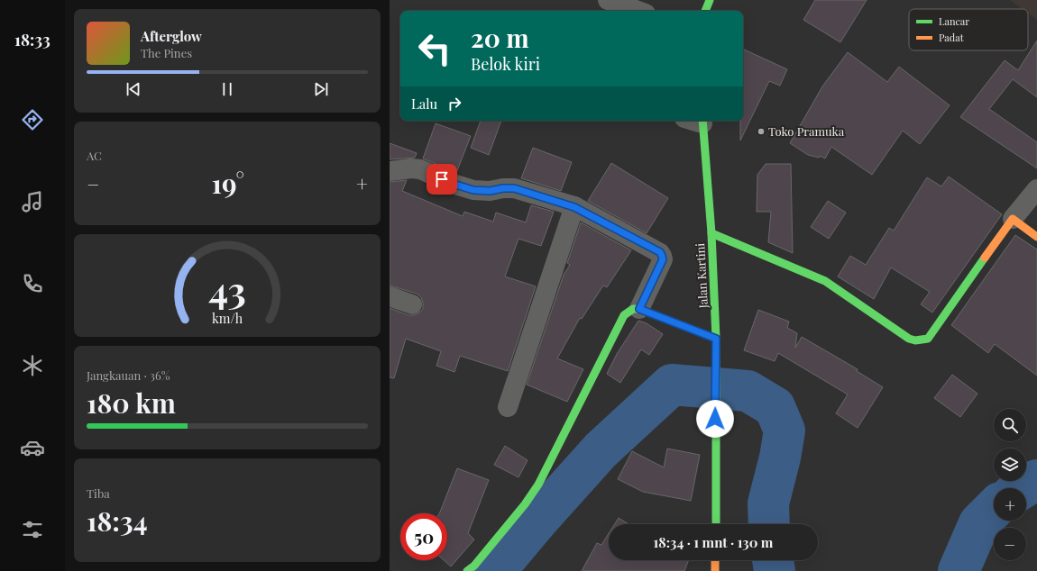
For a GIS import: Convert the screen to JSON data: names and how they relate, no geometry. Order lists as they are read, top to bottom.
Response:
{
  "streets": {
    "street": ["Jalan Kartini"]
  },
  "places": ["Toko Pramuka"],
  "legend": ["Lancar", "Padat"],
  "page": {
    "tabs": "18:33",
    "turn": ["20 m", "Belok kiri"],
    "song": ["Afterglow", "The Pines"],
    "then": "Lalu",
    "tile": [
      "AC",
      ["Jangkauan · 36%", "180 km"],
      ["Tiba", "18:34"]
    ],
    "heat": ["−", "19°", "+"],
    "map_buttons": ["+", "−"],
    "limit": "50",
    "trip": "18:34 · 1 mnt · 130 m",
    "gauge": ["43", "km/h"]
  }
}
